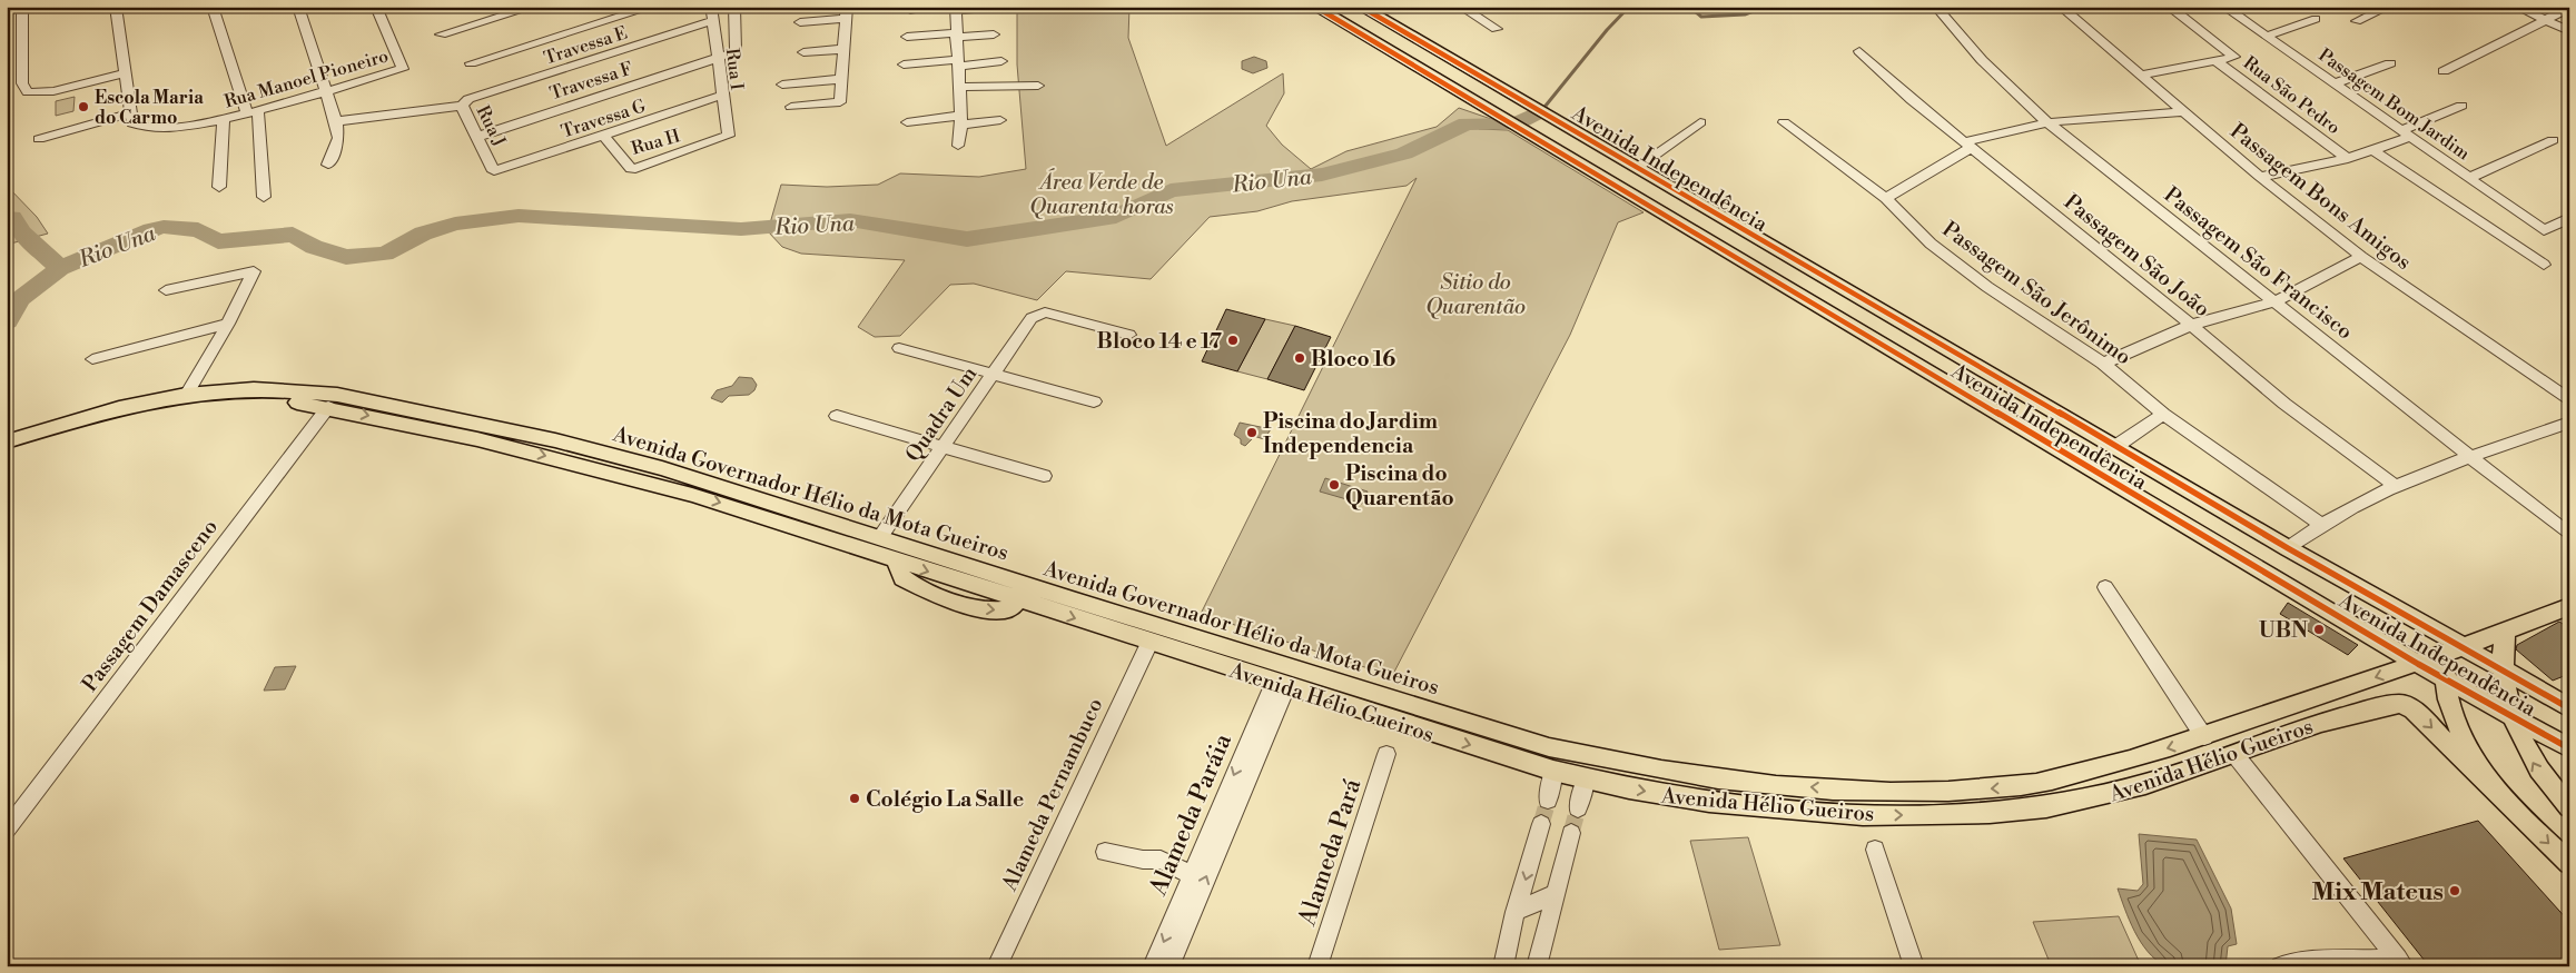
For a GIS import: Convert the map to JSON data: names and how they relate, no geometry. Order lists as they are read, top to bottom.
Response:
{
  "streets": {
    "main road": ["Avenida Independência", "Avenida Governador Hélio da Mota Gueiros", "Avenida Hélio Gueiros"],
    "street": [
      "Travessa E",
      "Rua I",
      "Rua Manoel Pioneiro",
      "Travessa F",
      "Rua São Pedro",
      "Passagem Bom Jardim",
      "Travessa G",
      "Rua J",
      "Rua H",
      "Passagem Bons Amigos",
      "Passagem São João",
      "Passagem São Francisco",
      "Passagem São Jerônimo",
      "Quadra Um",
      "Passagem Damasceno",
      "Alameda Pernambuco",
      "Alameda Paráia",
      "Alameda Pará"
    ]
  },
  "crossings": [
    ["Travessa E", "Rua I"],
    ["Travessa E", "Rua J"],
    ["Rua I", "Travessa F"],
    ["Rua I", "Travessa G"],
    ["Rua I", "Rua H"],
    ["Travessa F", "Rua J"],
    ["Travessa G", "Rua J"],
    ["Travessa G", "Rua H"],
    ["Avenida Independência", "Avenida Governador Hélio da Mota Gueiros"],
    ["Quadra Um", "Avenida Governador Hélio da Mota Gueiros"],
    ["Avenida Governador Hélio da Mota Gueiros", "Passagem Damasceno"],
    ["Avenida Governador Hélio da Mota Gueiros", "Avenida Hélio Gueiros"],
    ["Avenida Hélio Gueiros", "Alameda Pernambuco"],
    ["Avenida Hélio Gueiros", "Alameda Paráia"]
  ],
  "one_way": ["Avenida Hélio Gueiros"],
  "water": ["Rio Una"],
  "parks": ["Área Verde de Quarenta horas", "Sitio do Quarentão"],
  "places": [
    "Escola Maria do Carmo",
    "Bloco 14 e 17",
    "Bloco 16",
    "Piscina do Jardim Independencia",
    "Piscina do Quarentão",
    "UBN",
    "Colégio La Salle",
    "Mix Mateus"
  ]
}
